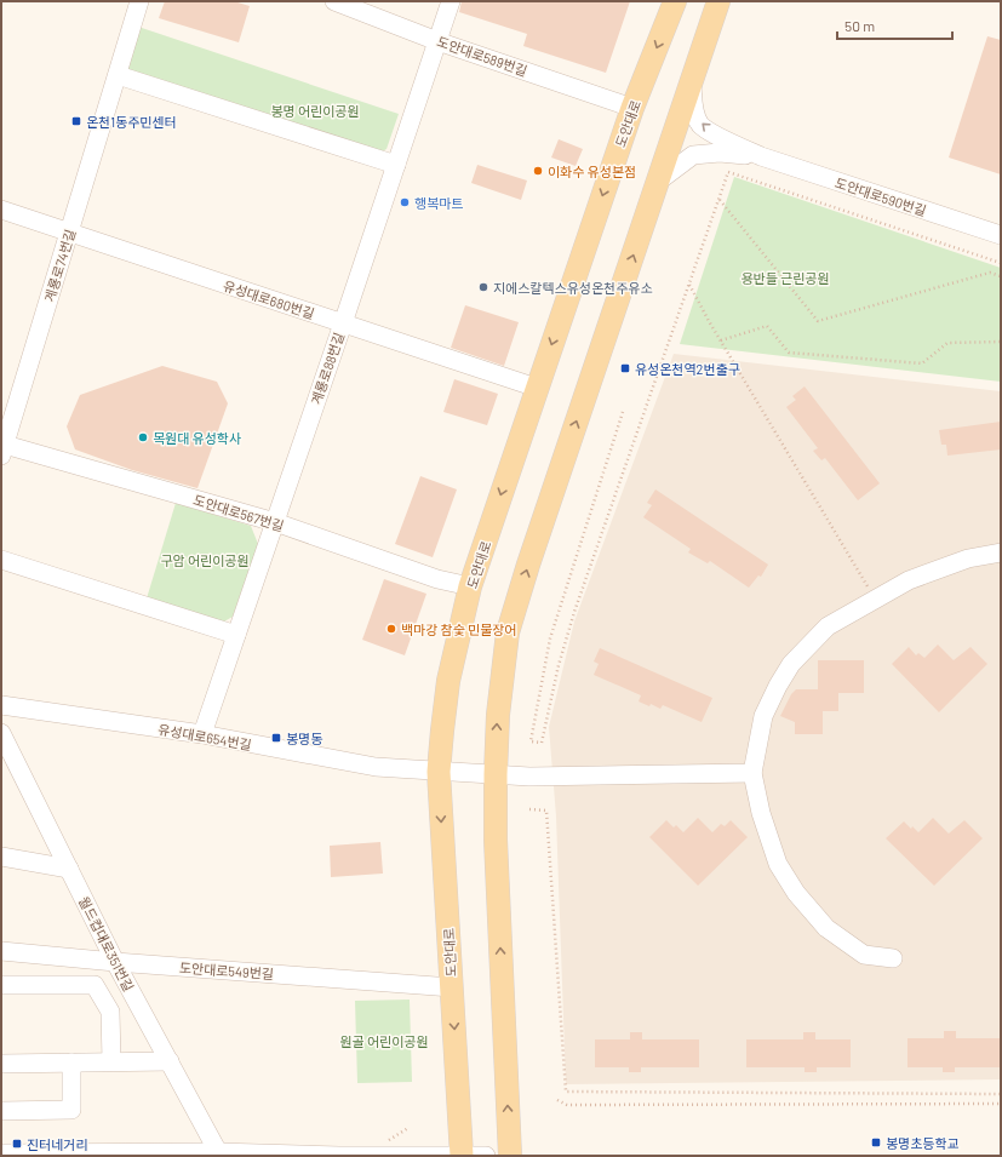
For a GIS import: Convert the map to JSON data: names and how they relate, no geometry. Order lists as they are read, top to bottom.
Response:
{
  "streets": {
    "main road": ["도안대로"],
    "street": [
      "도안대로589번길",
      "도안대로590번길",
      "계룡로74번길",
      "유성대로680번길",
      "계룡로88번길",
      "도안대로567번길",
      "유성대로654번길",
      "월드컵대로351번길",
      "도안대로549번길"
    ]
  },
  "crossings": [
    ["도안대로589번길", "도안대로"],
    ["도안대로589번길", "계룡로88번길"],
    ["도안대로", "유성대로680번길"],
    ["도안대로", "도안대로567번길"],
    ["도안대로", "유성대로654번길"],
    ["도안대로", "도안대로549번길"],
    ["계룡로74번길", "유성대로680번길"],
    ["계룡로74번길", "도안대로567번길"],
    ["유성대로680번길", "계룡로88번길"],
    ["계룡로88번길", "도안대로567번길"],
    ["계룡로88번길", "유성대로654번길"],
    ["월드컵대로351번길", "도안대로549번길"]
  ],
  "parks": [
    "봉명 어린이공원",
    "용반들 근린공원",
    "구암 어린이공원",
    "원골 어린이공원"
  ],
  "places": {
    "transit": [
      "온천1동주민센터",
      "유성온천역2번출구",
      "봉명동",
      "봉명초등학교",
      "진터네거리"
    ],
    "other": [
      "이화수 유성본점",
      "행복마트",
      "지에스칼텍스유성온천주유소",
      "목원대 유성학사",
      "백마강 참숯 민물장어"
    ]
  },
  "scale_bar": "50 m"
}
